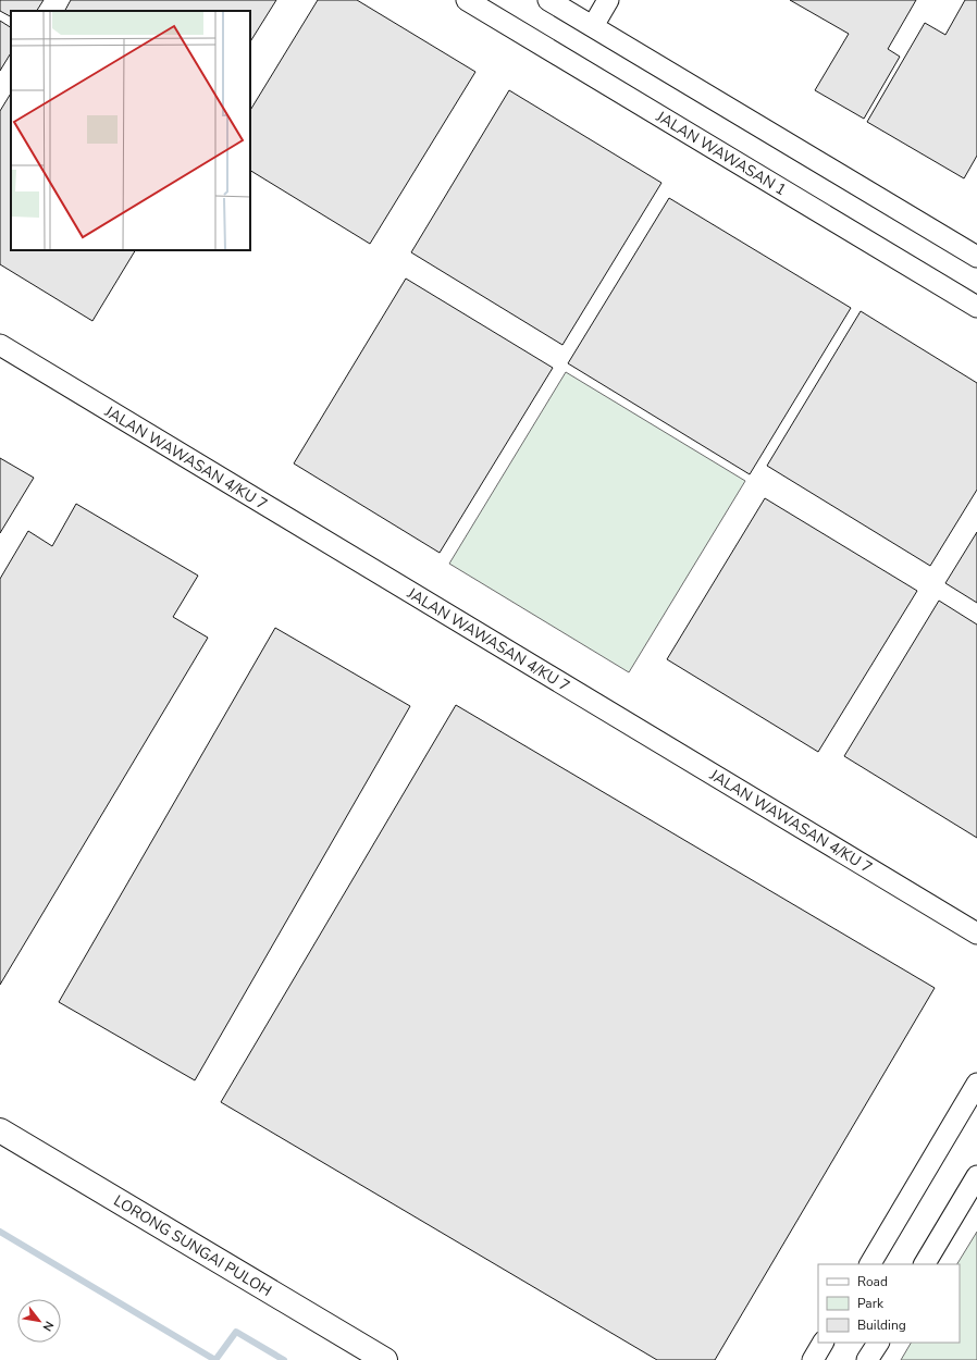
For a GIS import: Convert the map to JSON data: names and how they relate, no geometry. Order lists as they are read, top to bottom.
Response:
{
  "streets": {
    "street": ["JALAN WAWASAN 1", "JALAN WAWASAN 4/KU 7", "LORONG SUNGAI PULOH"]
  },
  "legend": ["Road", "Park", "Building"],
  "north": "bottom right"
}
